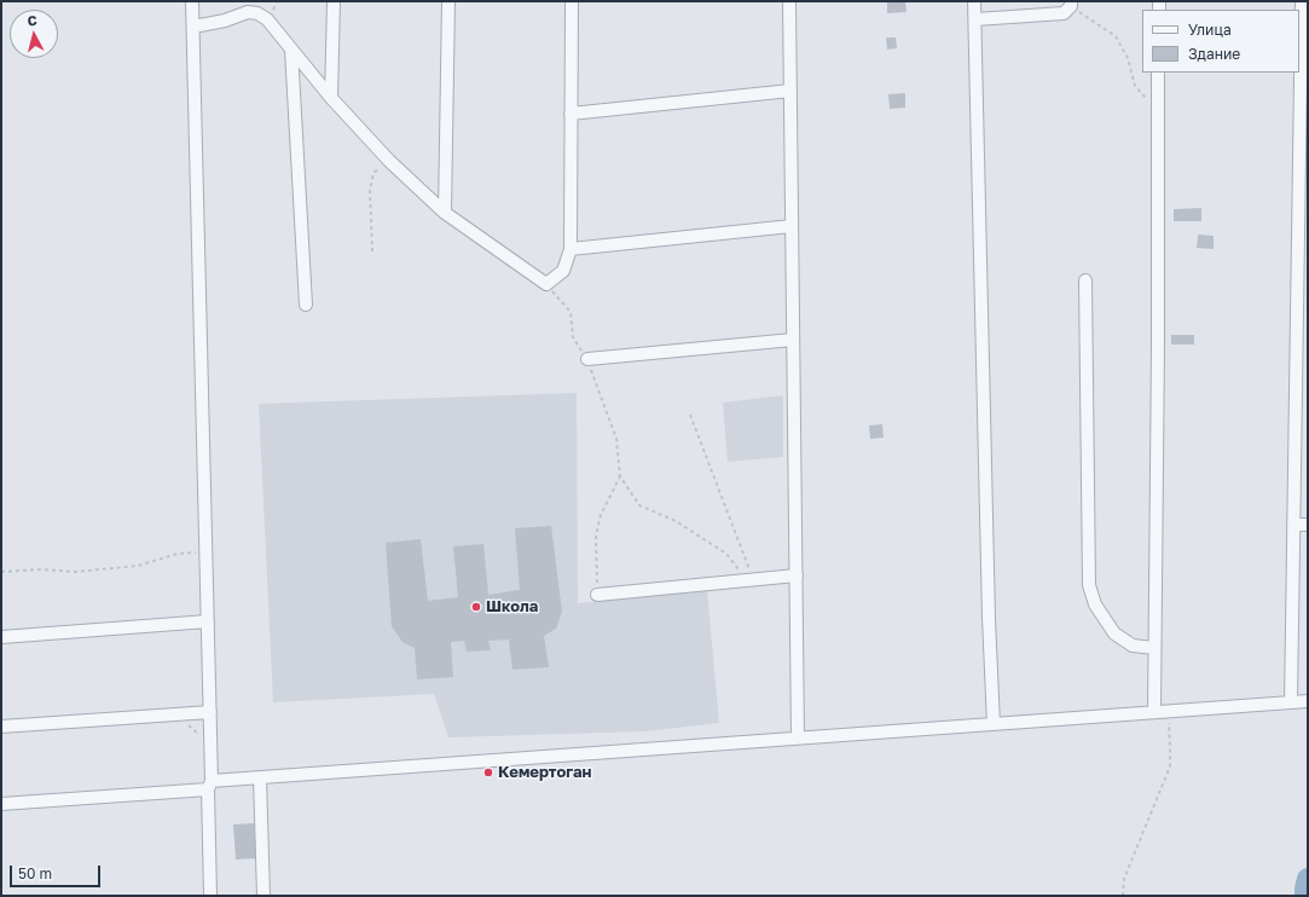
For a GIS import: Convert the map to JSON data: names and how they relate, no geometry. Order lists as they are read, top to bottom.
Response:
{
  "places": ["Школа", "Кемертоган"],
  "legend": ["Улица", "Здание"],
  "scale_bar": "50 m",
  "north": "top"
}
